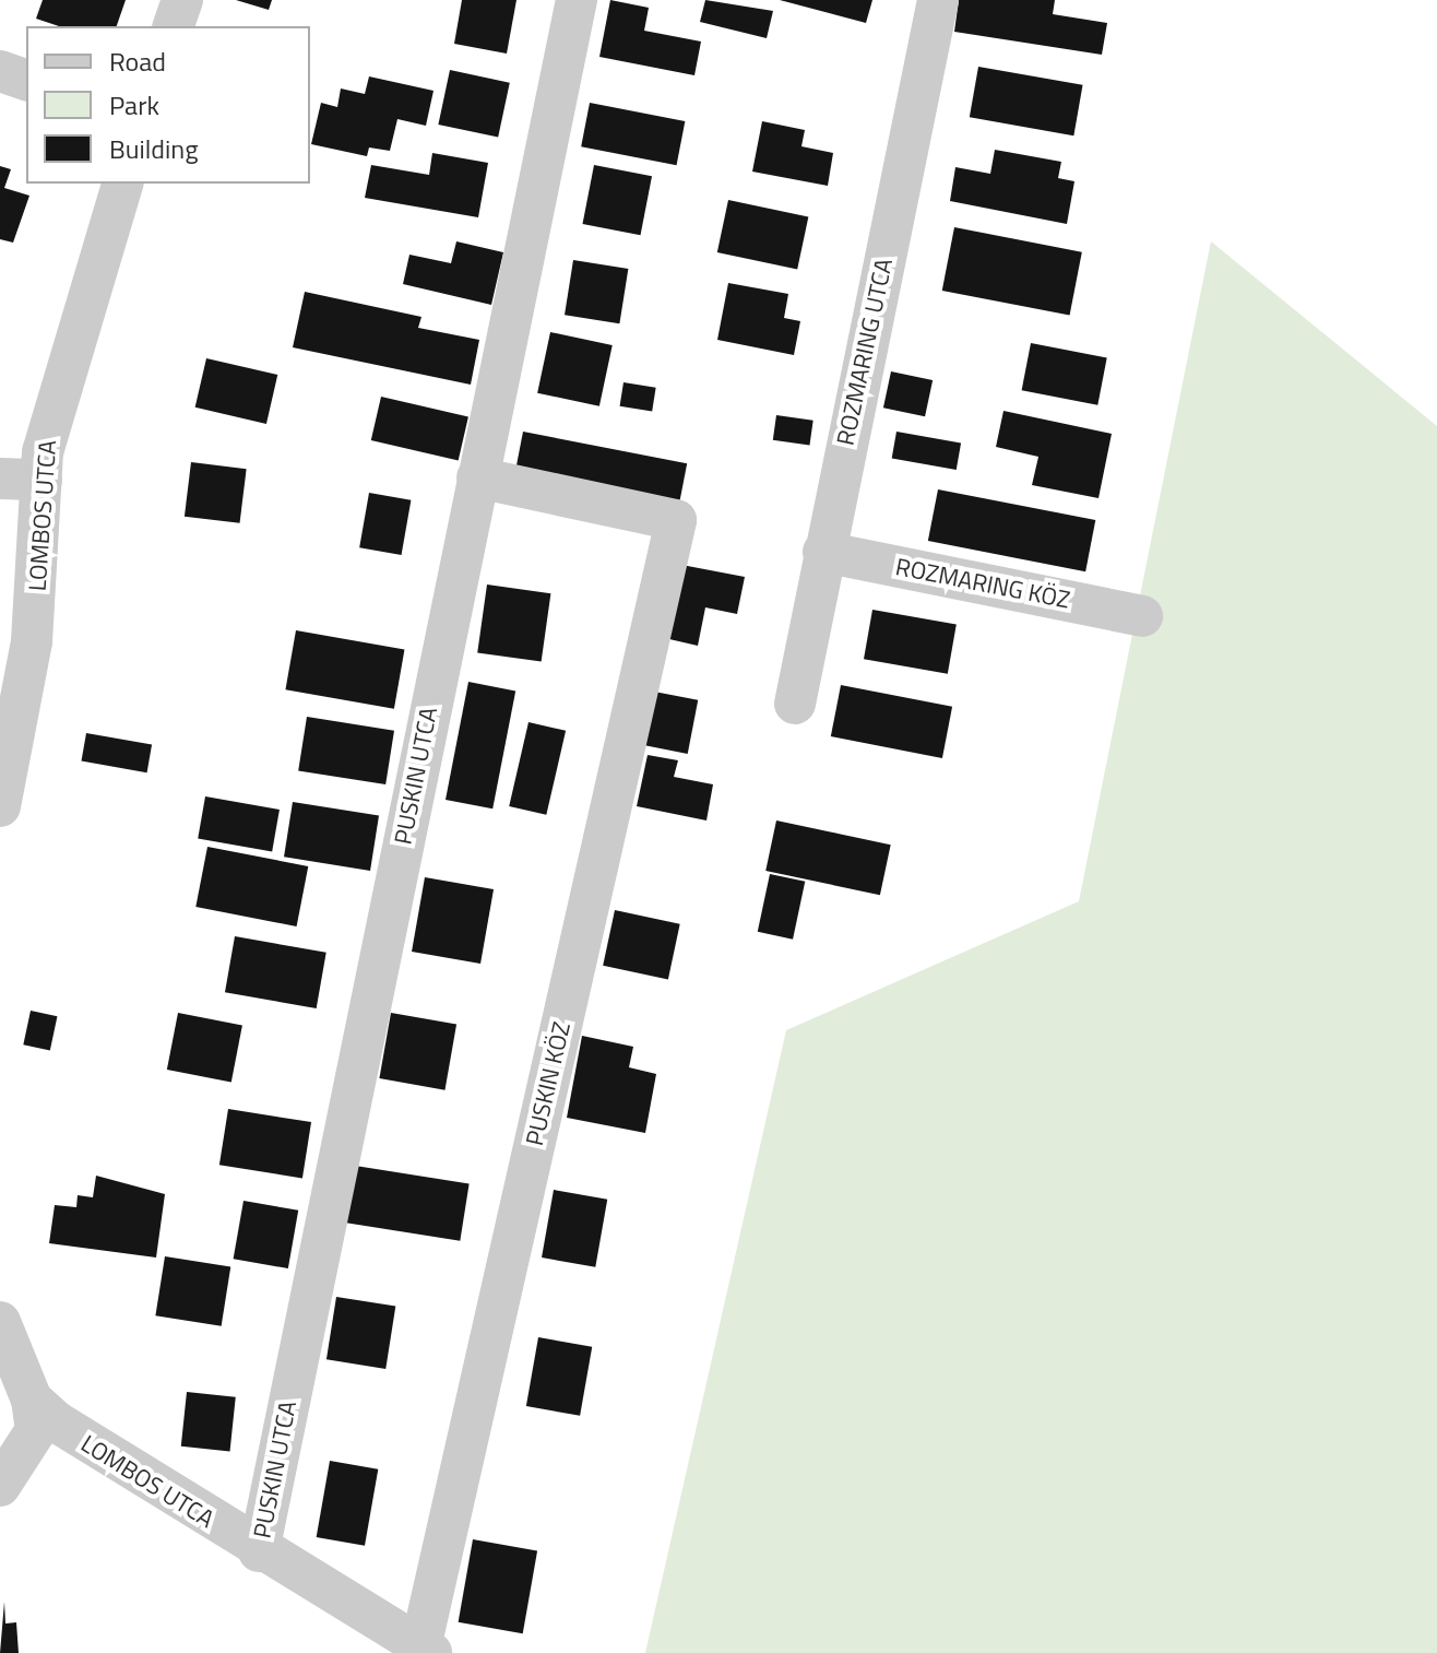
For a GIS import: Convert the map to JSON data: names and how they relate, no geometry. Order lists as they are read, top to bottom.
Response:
{
  "streets": {
    "street": [
      "ROZMARING UTCA",
      "LOMBOS UTCA",
      "ROZMARING KÖZ",
      "PUSKIN UTCA",
      "PUSKIN KÖZ"
    ]
  },
  "crossings": [
    ["ROZMARING UTCA", "ROZMARING KÖZ"],
    ["LOMBOS UTCA", "PUSKIN UTCA"],
    ["LOMBOS UTCA", "PUSKIN KÖZ"],
    ["PUSKIN UTCA", "PUSKIN KÖZ"]
  ],
  "legend": ["Road", "Park", "Building"]
}
